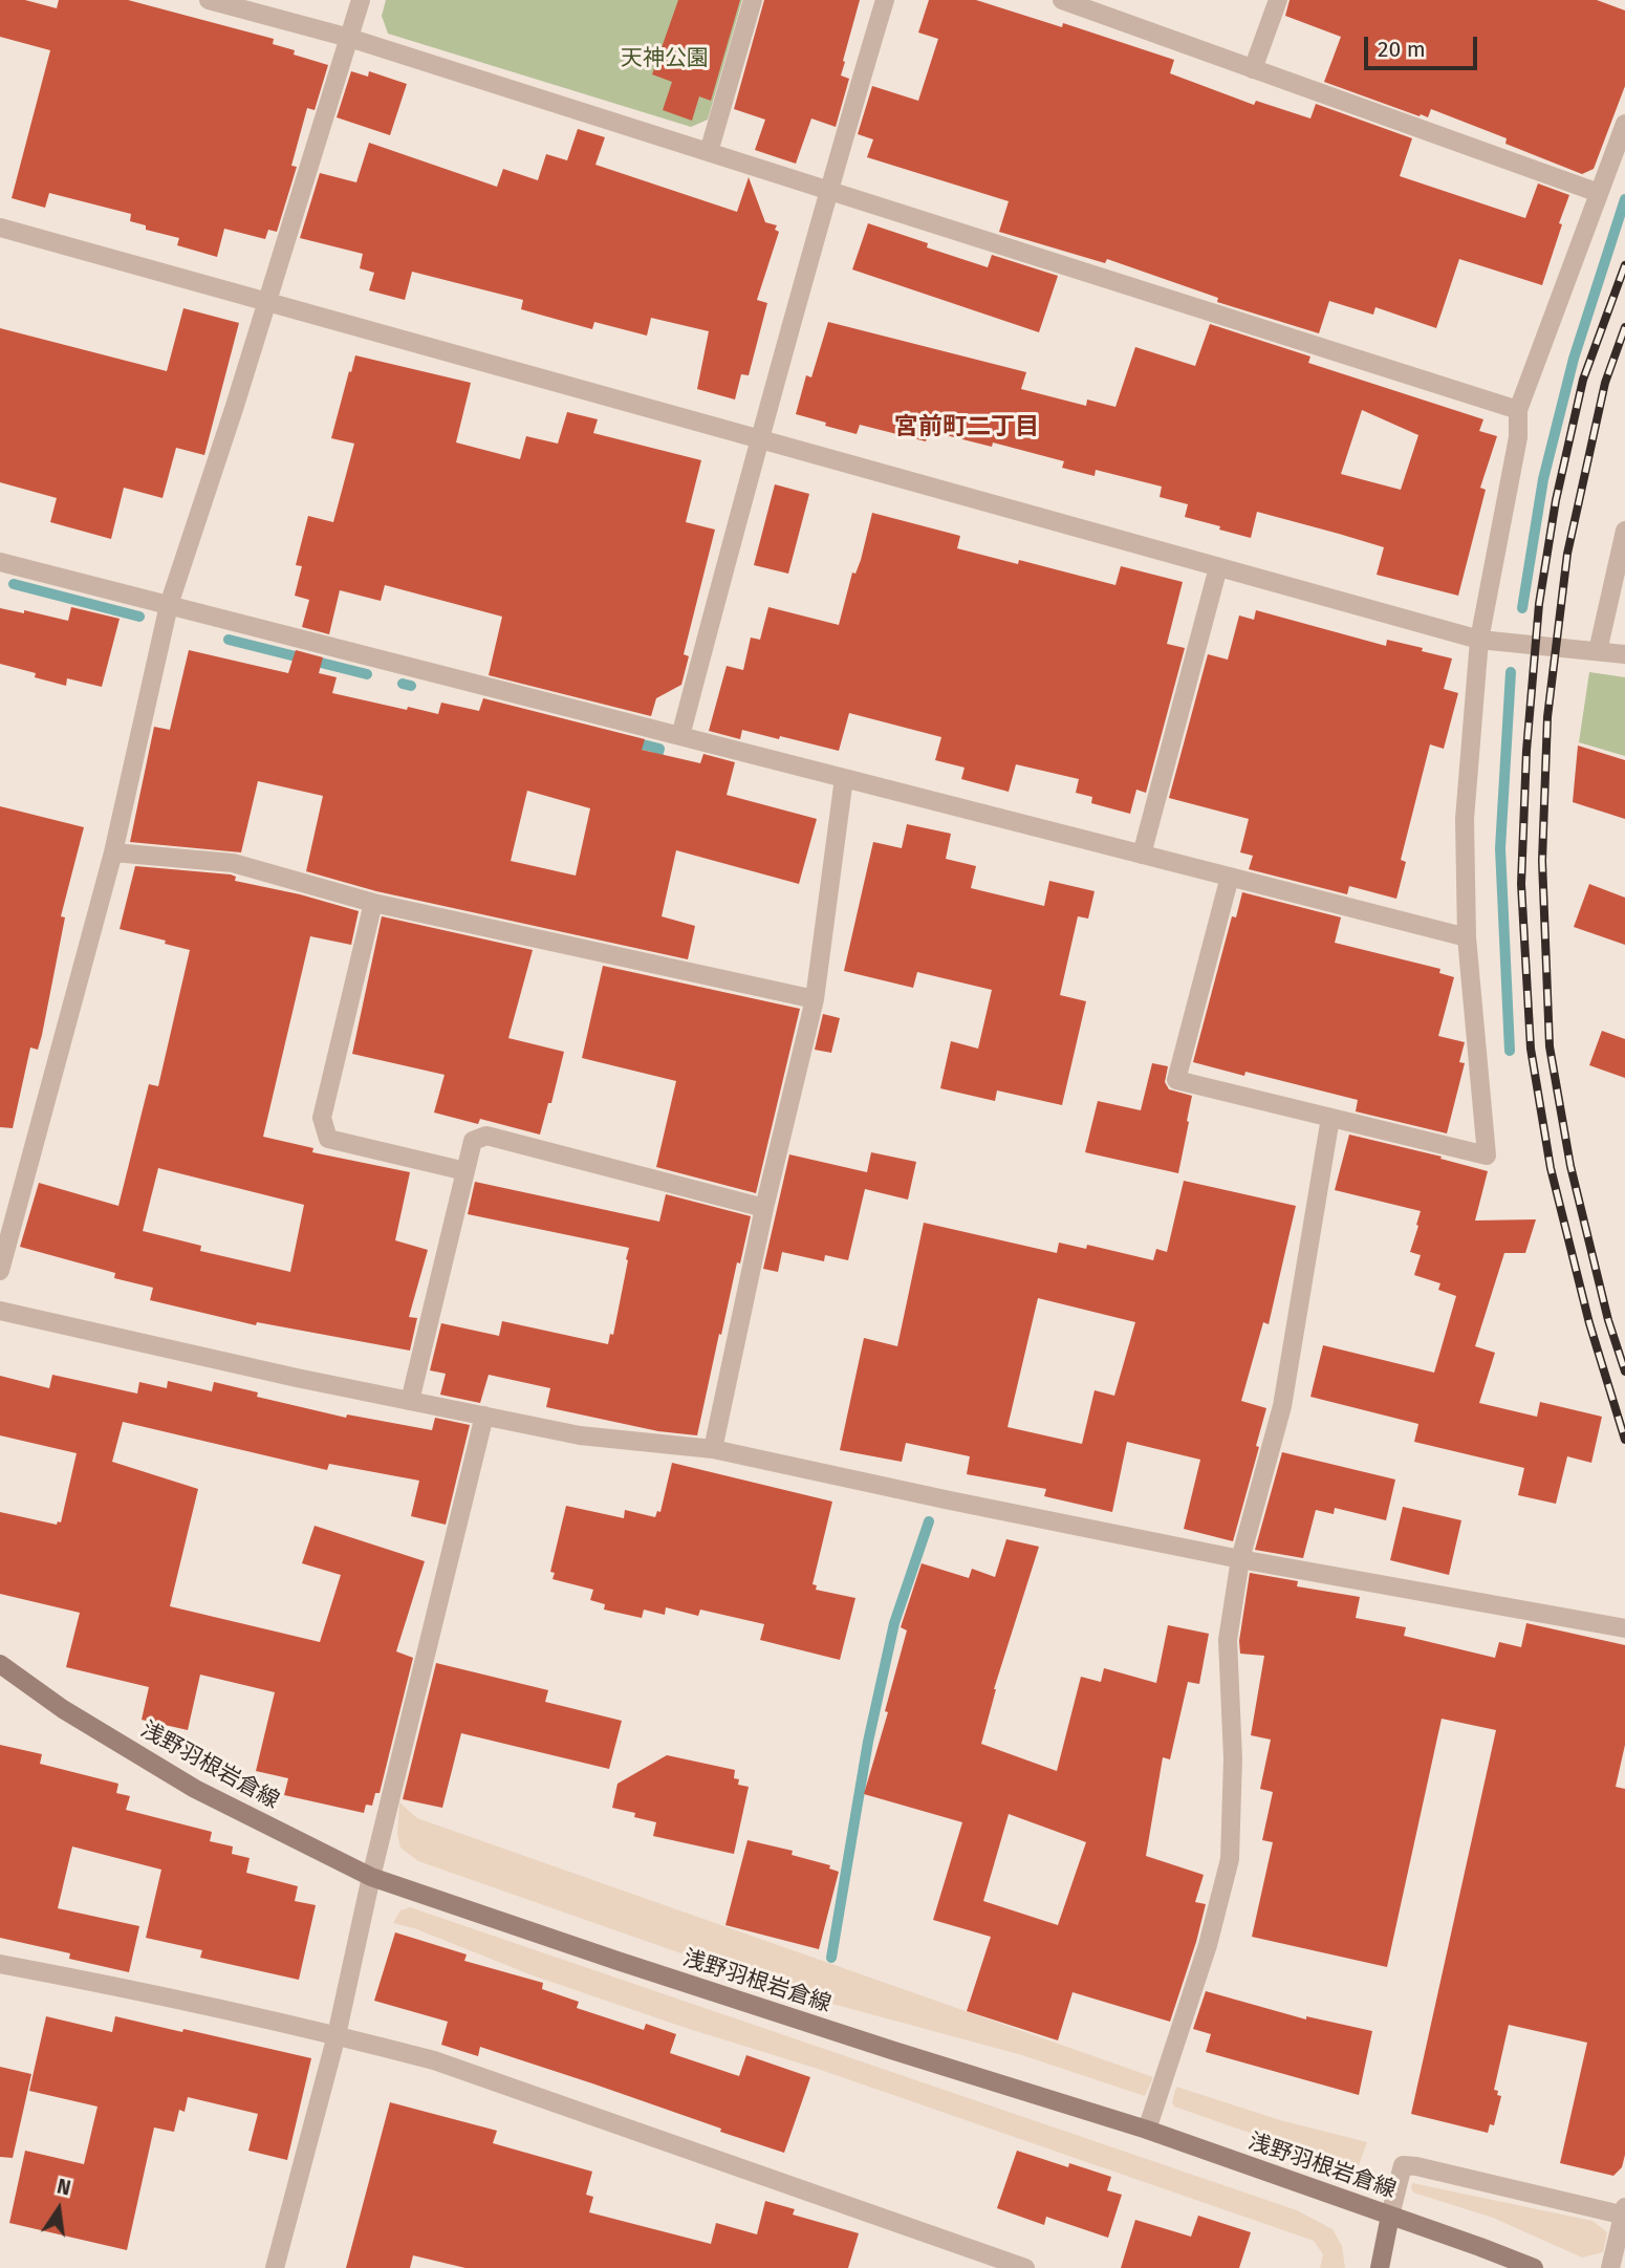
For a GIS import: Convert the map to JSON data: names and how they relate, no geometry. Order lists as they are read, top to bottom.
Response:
{
  "streets": {
    "main road": ["浅野羽根岩倉線"]
  },
  "districts": ["宮前町二丁目"],
  "parks": ["天神公園"],
  "scale_bar": "20 m",
  "north": "top"
}
